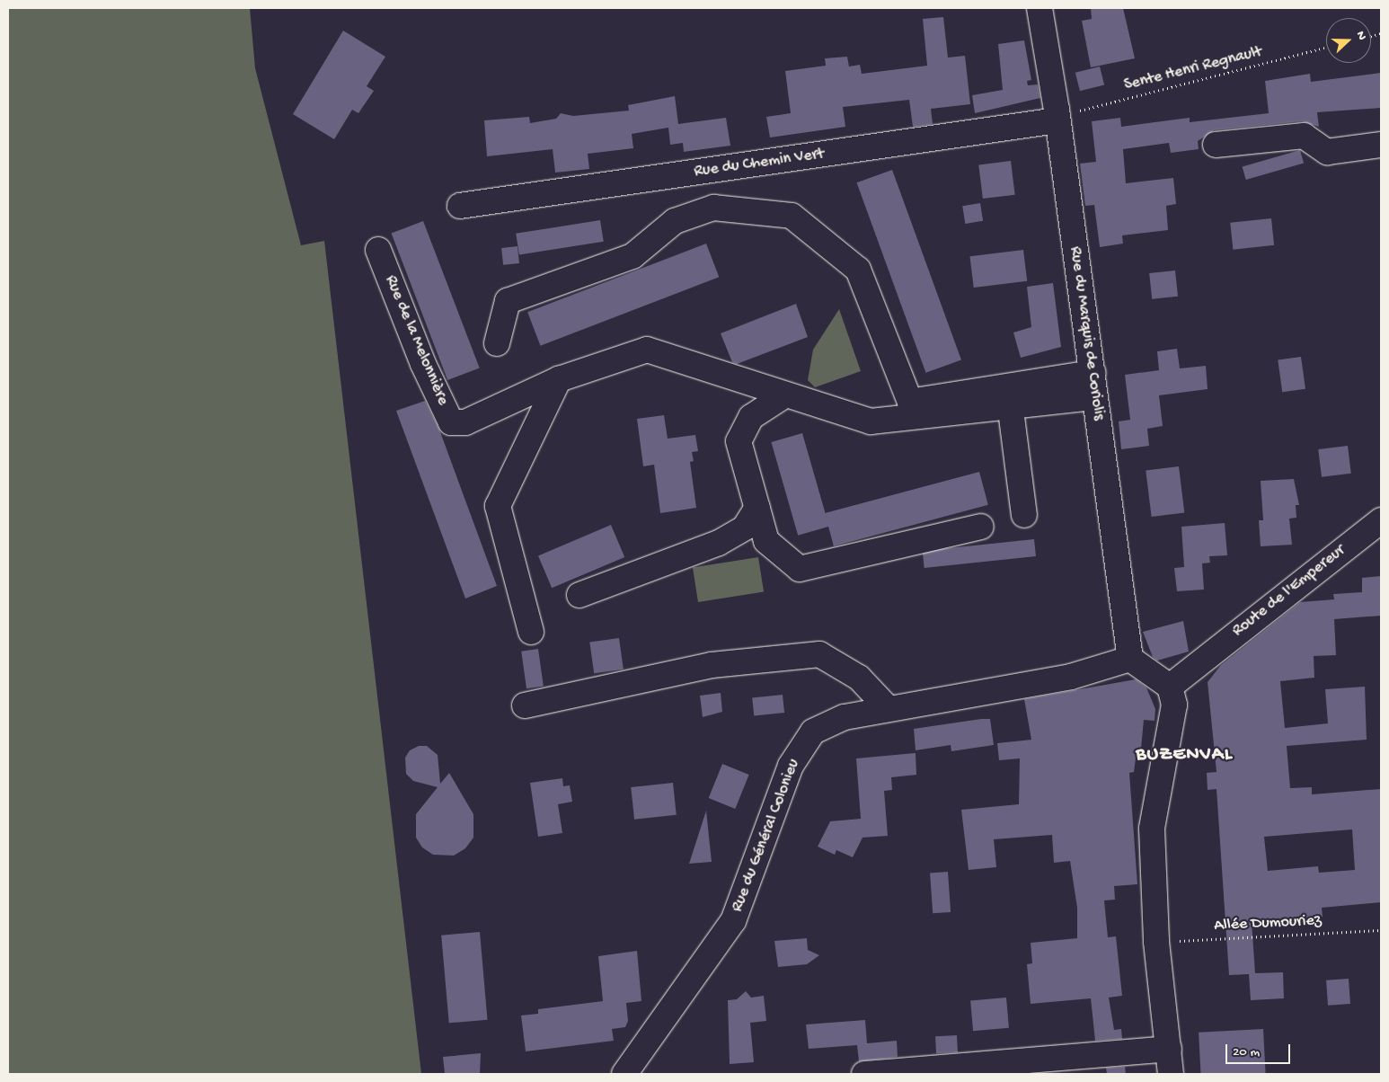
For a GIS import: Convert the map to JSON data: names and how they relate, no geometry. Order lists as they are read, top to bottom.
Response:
{
  "streets": {
    "street": [
      "Rue du Chemin Vert",
      "Rue du Marquis de Coriolis",
      "Rue de la Melonnière",
      "Route de l'Empereur",
      "Rue du Général Colonieu"
    ],
    "path": ["Sente Henri Regnault", "Allée Dumouriez"]
  },
  "crossings": [
    ["Sente Henri Regnault", "Rue du Chemin Vert"],
    ["Sente Henri Regnault", "Rue du Marquis de Coriolis"],
    ["Rue du Chemin Vert", "Rue du Marquis de Coriolis"],
    ["Rue du Marquis de Coriolis", "Rue de la Melonnière"],
    ["Rue du Marquis de Coriolis", "Rue du Général Colonieu"]
  ],
  "districts": ["BUZENVAL"],
  "scale_bar": "20 m",
  "north": "right"
}
